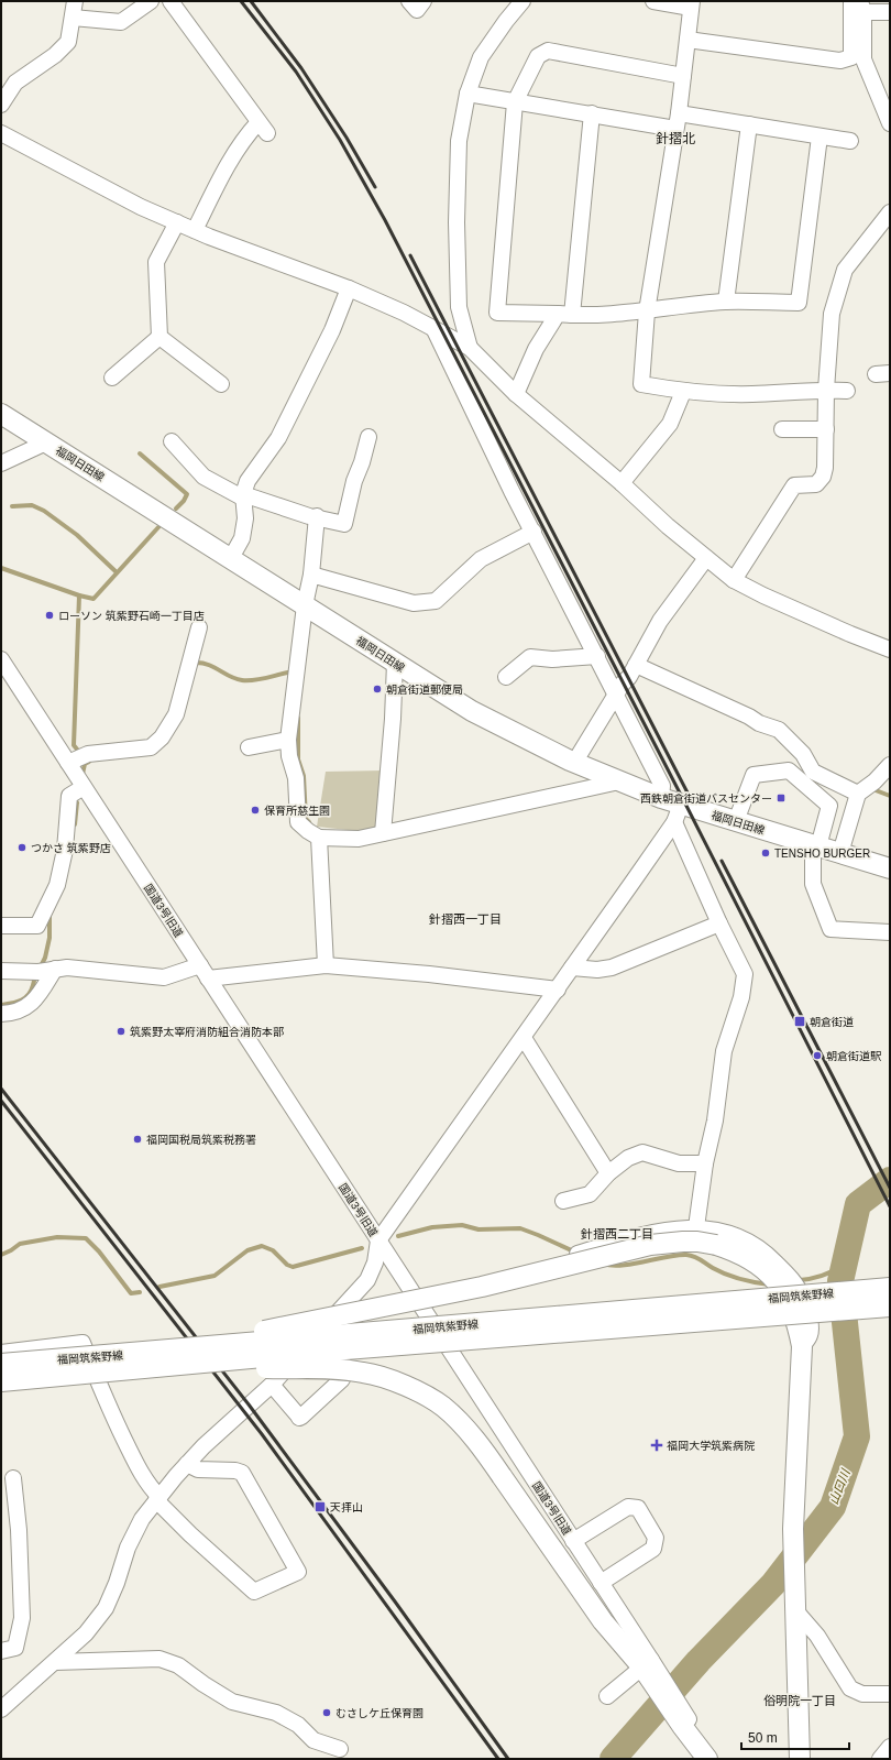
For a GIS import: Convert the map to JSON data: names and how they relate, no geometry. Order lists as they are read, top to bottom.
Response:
{
  "streets": {
    "main road": ["福岡日田線", "福岡筑紫野線"],
    "street": ["国道3号旧道"]
  },
  "districts": [
    "針摺北",
    "針摺西一丁目",
    "針摺西二丁目",
    "俗明院一丁目"
  ],
  "water": ["山口川"],
  "places": {
    "other": [
      "ローソン 筑紫野石崎一丁目店",
      "朝倉街道郵便局",
      "保育所慈生園",
      "つかさ 筑紫野店",
      "TENSHO BURGER",
      "筑紫野太宰府消防組合消防本部",
      "朝倉街道駅",
      "福岡国税局筑紫税務署",
      "むさしケ丘保育園"
    ],
    "transit": ["西鉄朝倉街道バスセンター", "朝倉街道", "天拝山"],
    "health": ["福岡大学筑紫病院"]
  },
  "scale_bar": "50 m"
}
